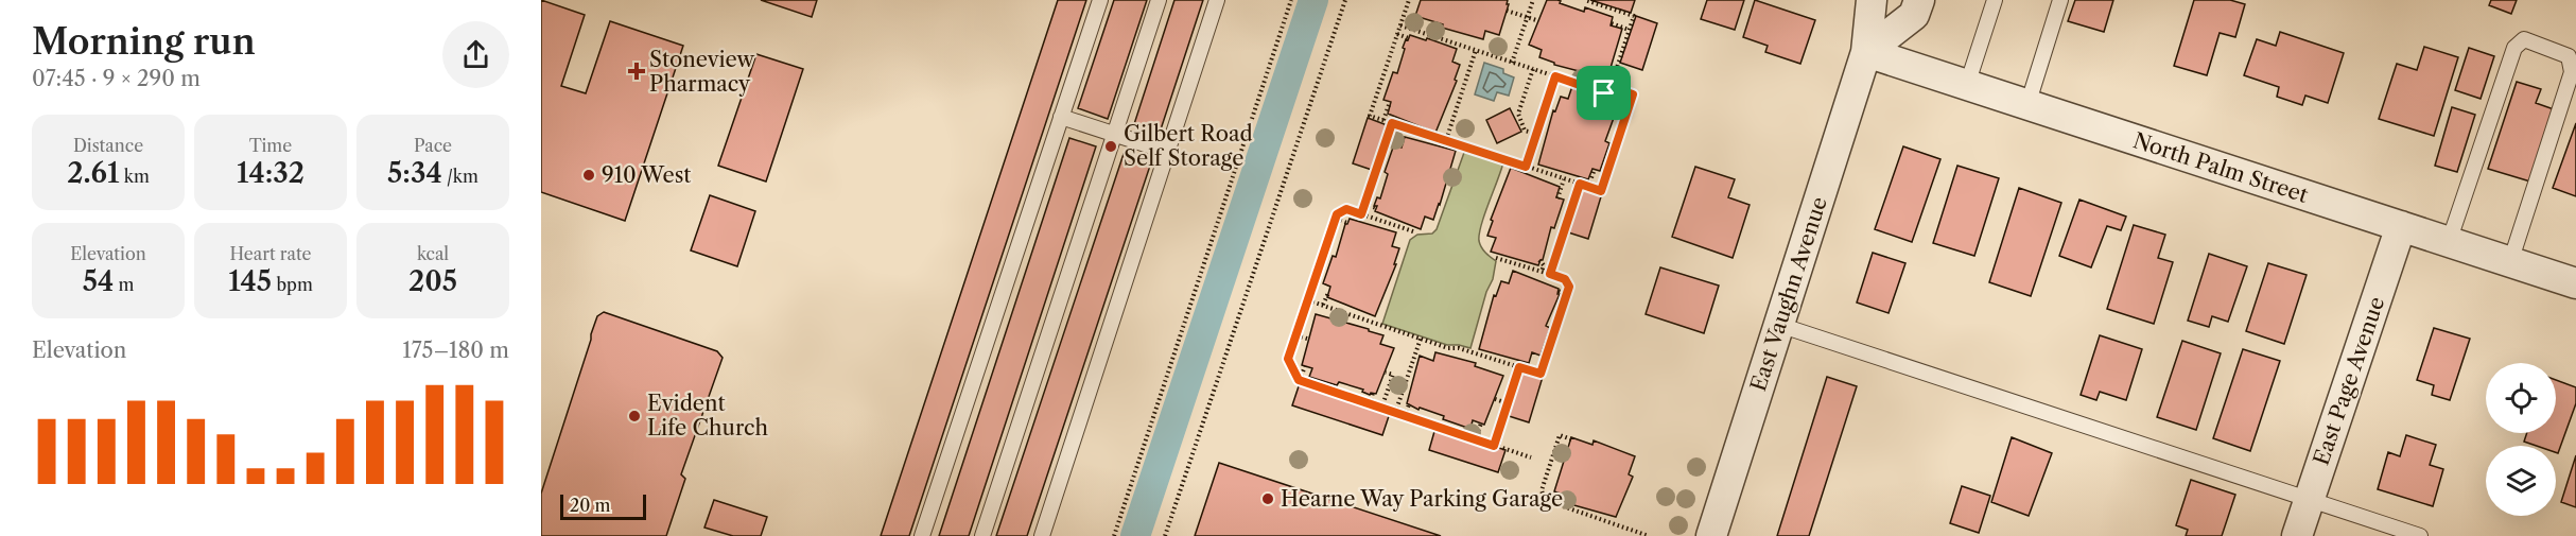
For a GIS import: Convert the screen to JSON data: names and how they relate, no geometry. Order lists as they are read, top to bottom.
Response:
{
  "streets": {
    "street": ["North Palm Street", "East Vaughn Avenue", "East Page Avenue"]
  },
  "crossings": [
    ["North Palm Street", "East Vaughn Avenue"],
    ["North Palm Street", "East Page Avenue"]
  ],
  "places": {
    "health": ["Stoneview Pharmacy"],
    "other": [
      "Gilbert Road Self Storage",
      "910 West",
      "Evident Life Church",
      "Hearne Way Parking Garage"
    ]
  },
  "scale_bar": "20 m",
  "page": {
    "heading": ["Morning run", "07:45 · 9 × 290 m"],
    "stats": [
      ["Distance", "2.61 km"],
      ["Time", "14:32"],
      ["Pace", "5:34 /km"],
      ["Elevation", "54 m"],
      ["Heart rate", "145 bpm"],
      ["kcal", "205"]
    ],
    "chart": ["Elevation", "175–180 m"],
    "scale": "20 m"
  }
}
